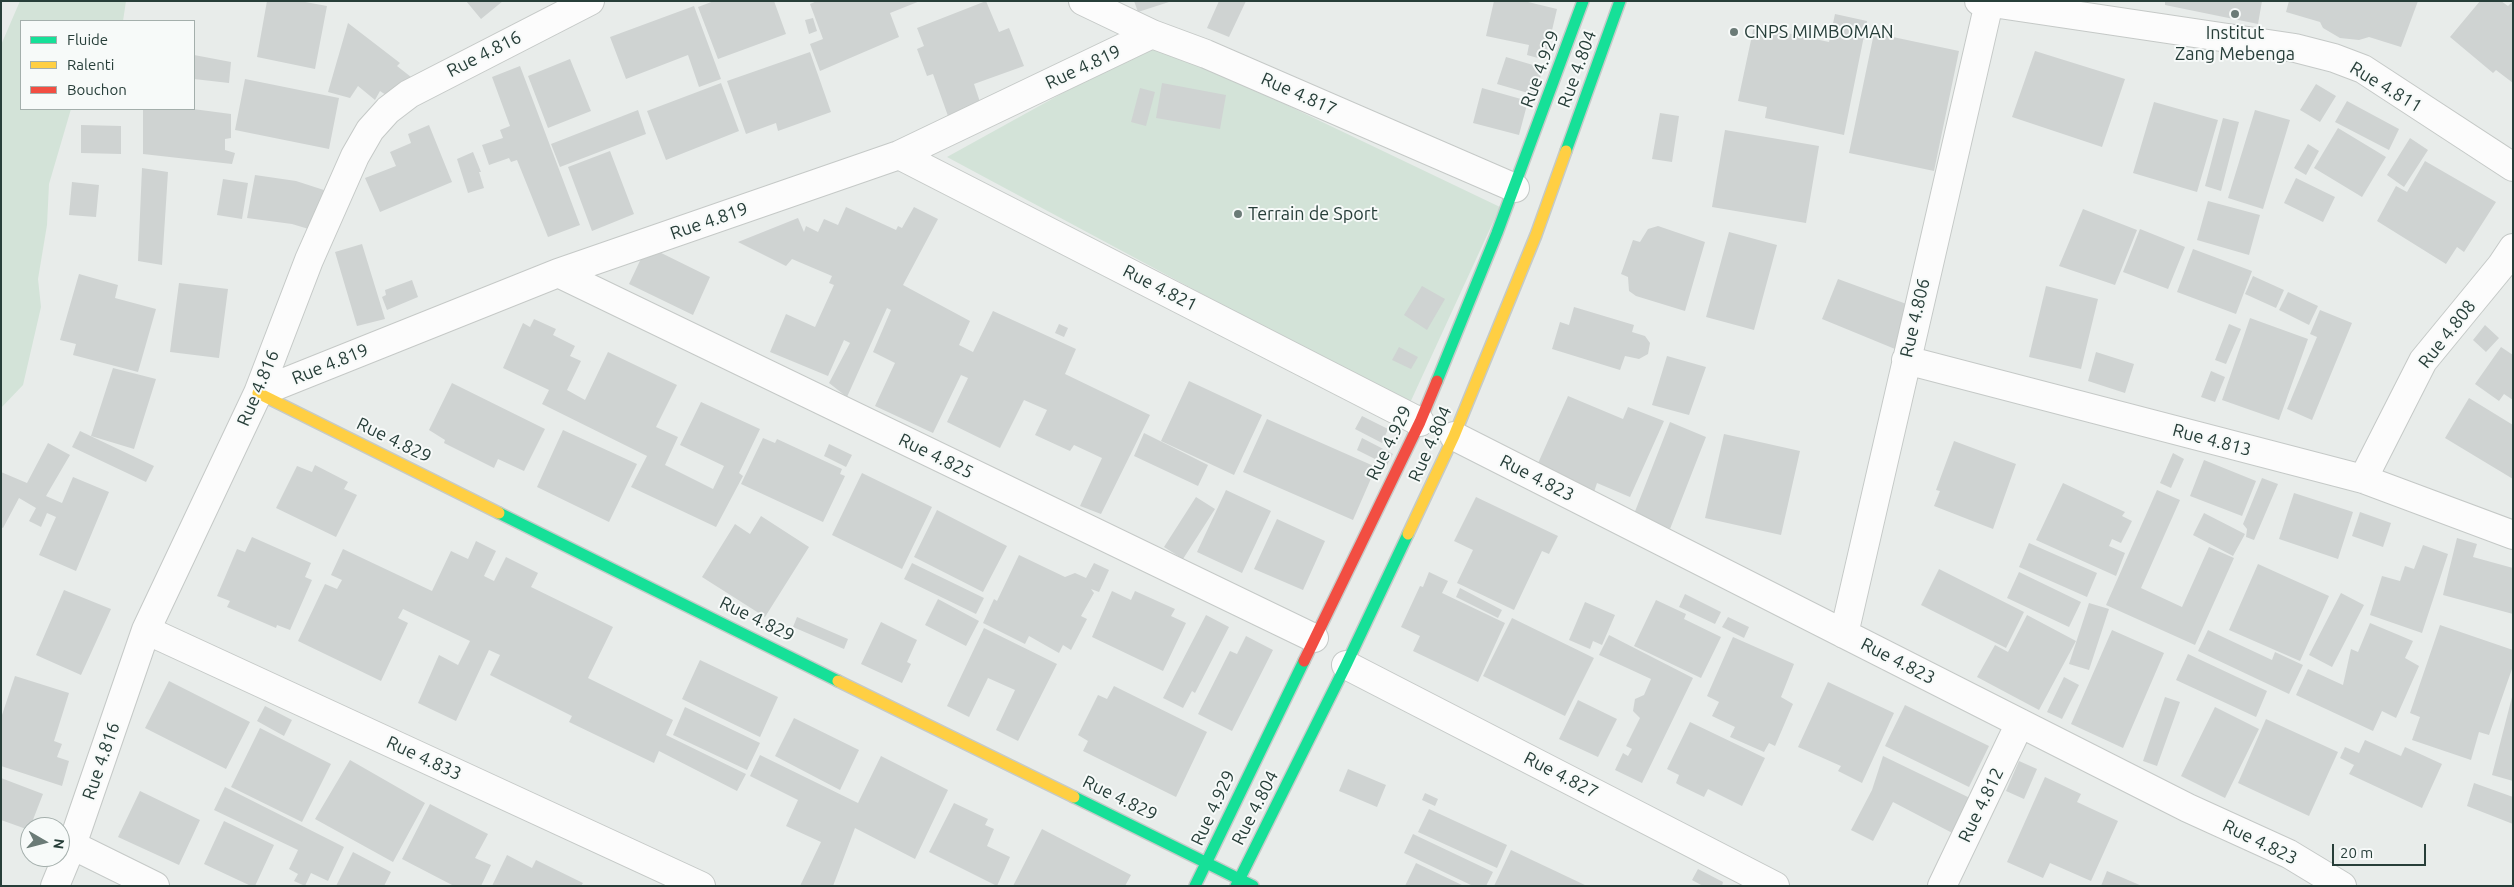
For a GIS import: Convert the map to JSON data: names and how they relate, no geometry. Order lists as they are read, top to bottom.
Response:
{
  "streets": {
    "main road": ["Rue 4.929", "Rue 4.804", "Rue 4.829"],
    "street": [
      "Rue 4.816",
      "Rue 4.819",
      "Rue 4.811",
      "Rue 4.817",
      "Rue 4.821",
      "Rue 4.806",
      "Rue 4.808",
      "Rue 4.813",
      "Rue 4.825",
      "Rue 4.823",
      "Rue 4.833",
      "Rue 4.827",
      "Rue 4.812"
    ]
  },
  "crossings": [
    ["Rue 4.816", "Rue 4.819"],
    ["Rue 4.816", "Rue 4.829"],
    ["Rue 4.816", "Rue 4.833"],
    ["Rue 4.819", "Rue 4.817"],
    ["Rue 4.819", "Rue 4.821"],
    ["Rue 4.819", "Rue 4.829"],
    ["Rue 4.819", "Rue 4.825"],
    ["Rue 4.929", "Rue 4.817"],
    ["Rue 4.929", "Rue 4.821"],
    ["Rue 4.929", "Rue 4.829"],
    ["Rue 4.929", "Rue 4.825"],
    ["Rue 4.804", "Rue 4.829"],
    ["Rue 4.804", "Rue 4.823"],
    ["Rue 4.804", "Rue 4.827"],
    ["Rue 4.811", "Rue 4.806"],
    ["Rue 4.806", "Rue 4.813"],
    ["Rue 4.806", "Rue 4.823"],
    ["Rue 4.808", "Rue 4.813"],
    ["Rue 4.823", "Rue 4.812"]
  ],
  "places": ["Institut Zang Mebenga", "CNPS MIMBOMAN", "Terrain de Sport"],
  "legend": ["Fluide", "Ralenti", "Bouchon"],
  "scale_bar": "20 m",
  "north": "right"
}
